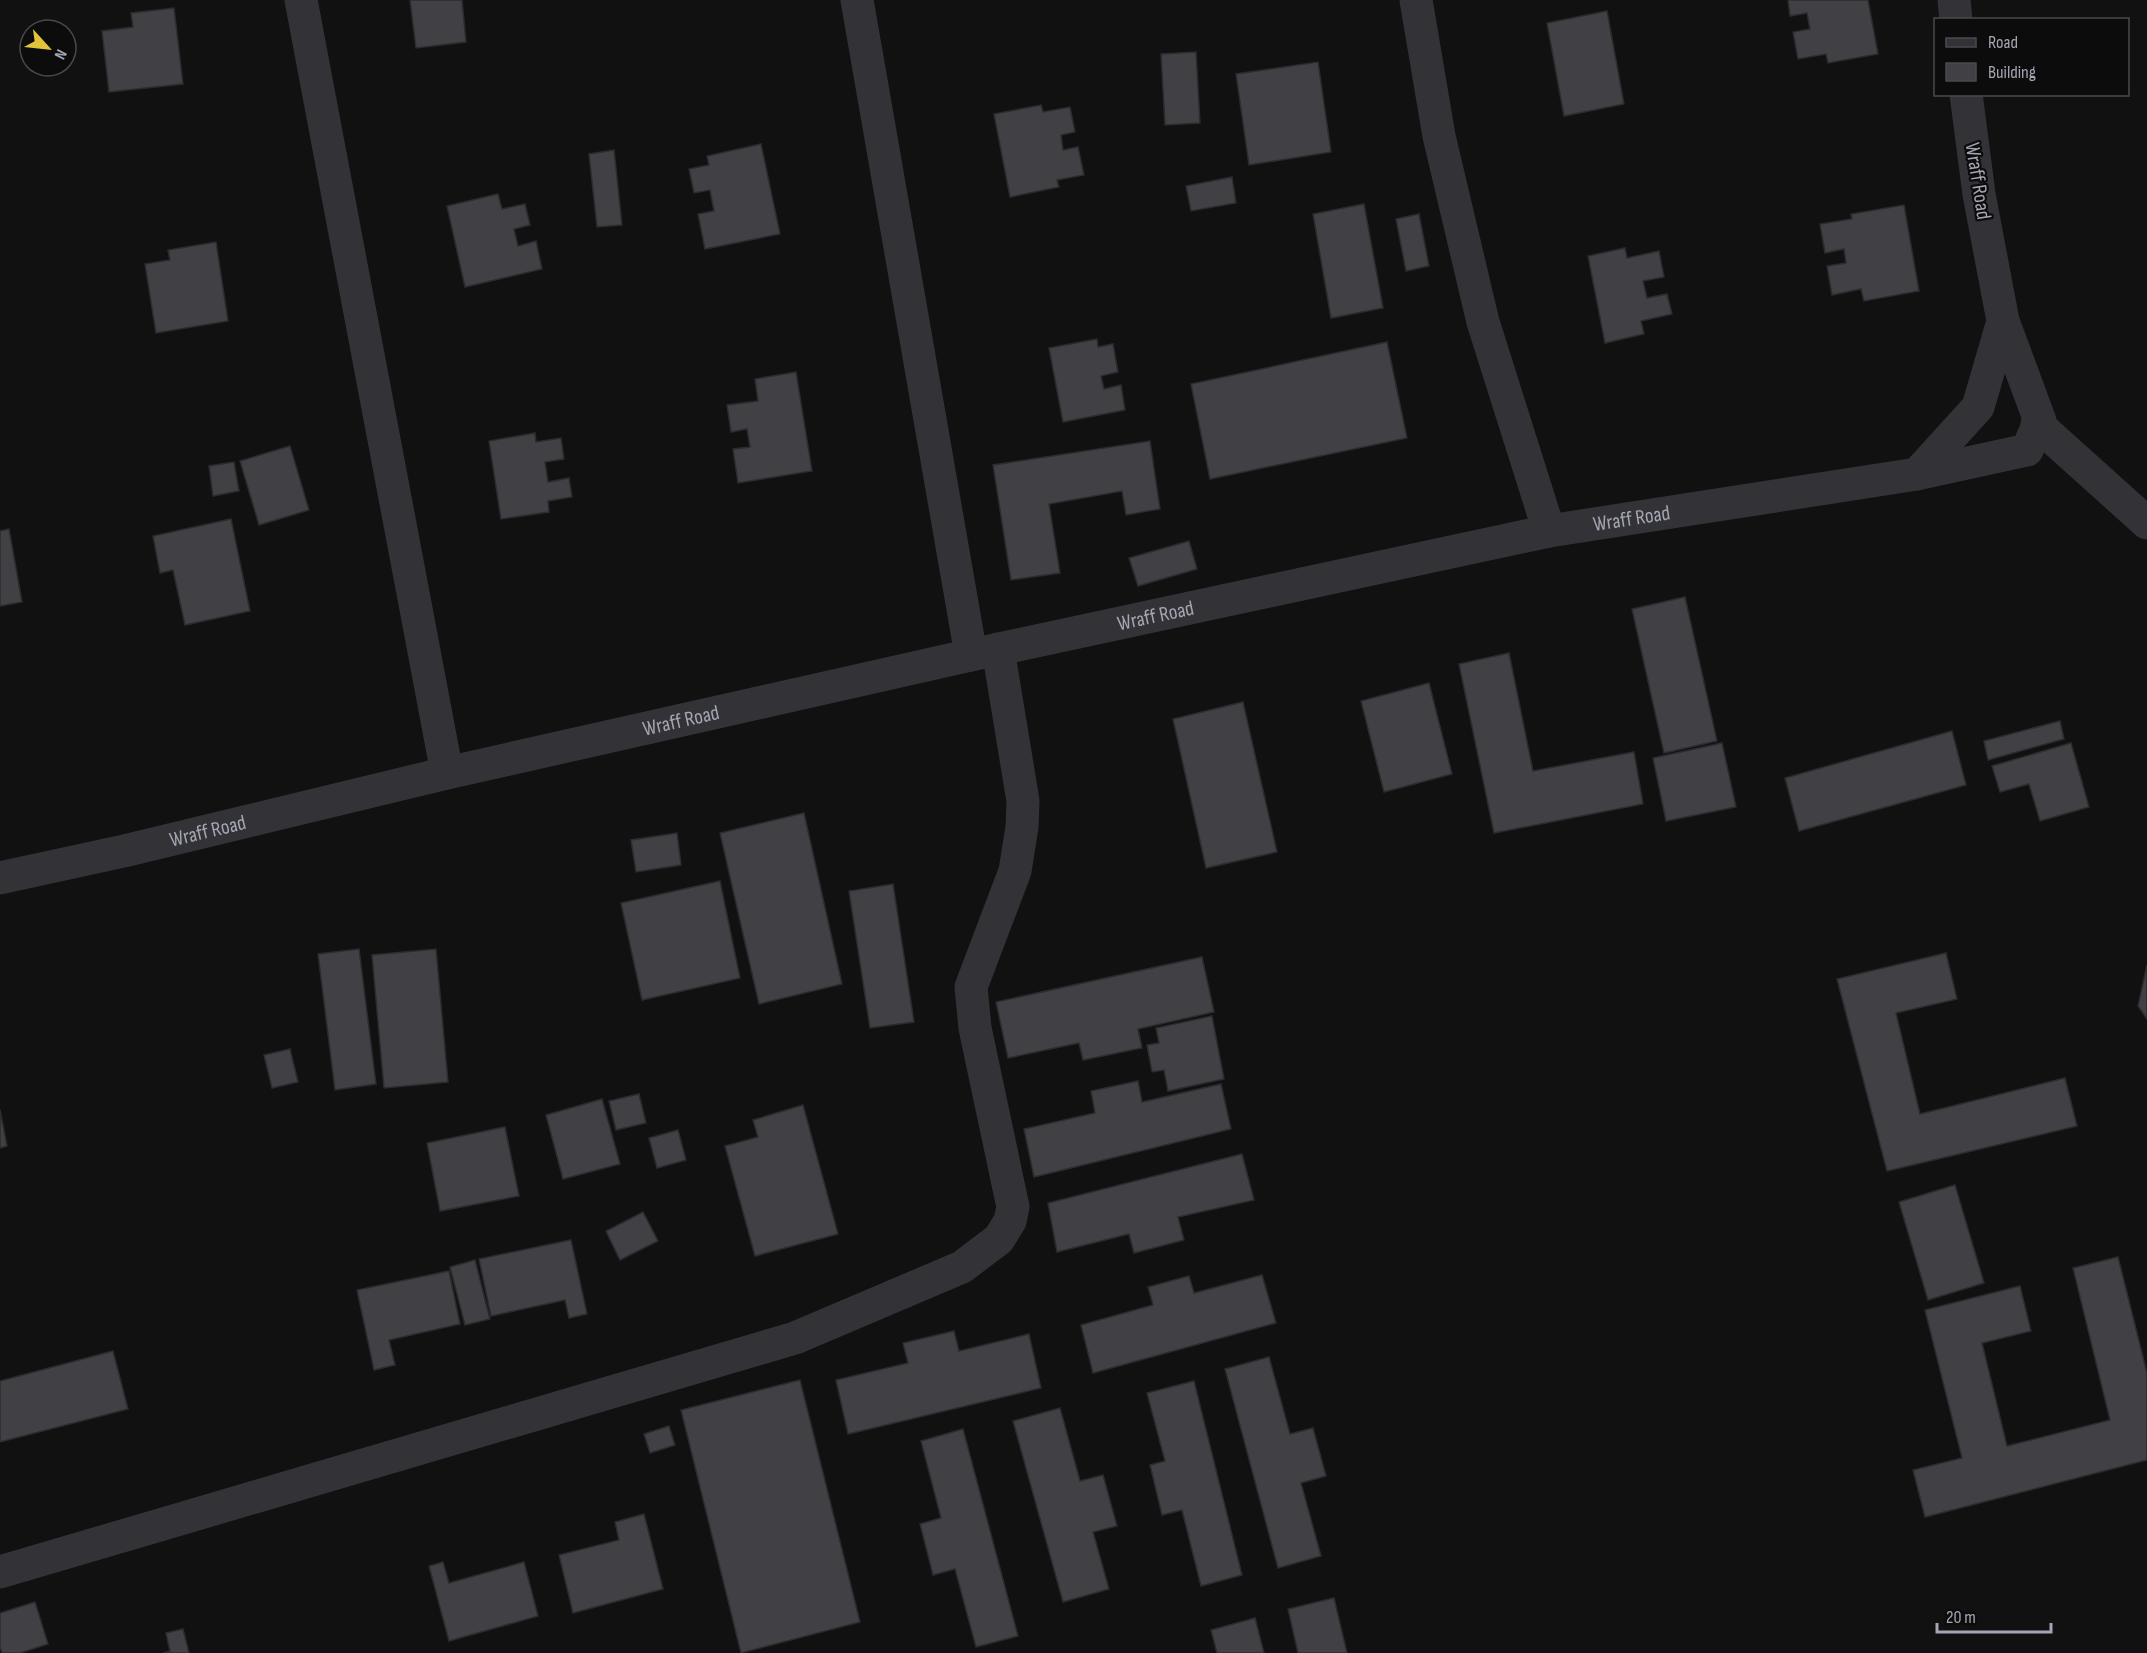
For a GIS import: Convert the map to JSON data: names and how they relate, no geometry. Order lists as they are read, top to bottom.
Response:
{
  "streets": {
    "street": ["Wraff Road"]
  },
  "legend": ["Road", "Building"],
  "scale_bar": "20 m",
  "north": "bottom right"
}
